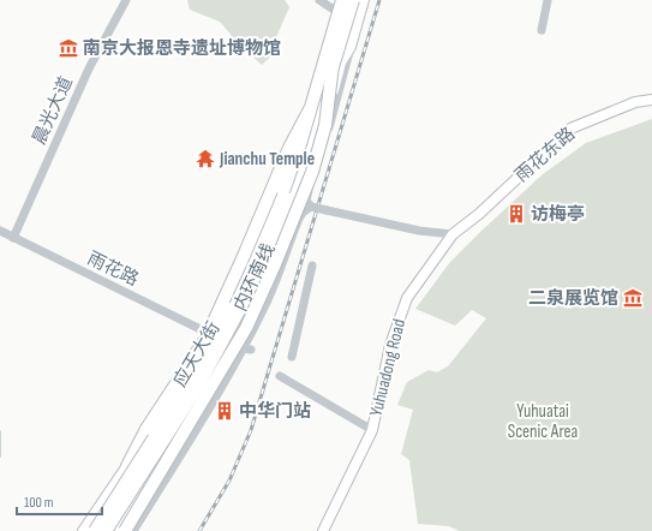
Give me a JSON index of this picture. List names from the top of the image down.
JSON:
{
  "streets": {
    "highway": ["内环南线"],
    "main road": ["雨花东路", "应天大街", "Yuhuadong Road"],
    "street": ["晨光大道", "雨花路"]
  },
  "crossings": [
    ["晨光大道", "雨花路"],
    ["雨花东路", "Yuhuadong Road"],
    ["雨花路", "应天大街"]
  ],
  "parks": ["Yuhuatai Scenic Area"],
  "places": {
    "museum": ["南京大报恩寺遗址博物馆", "二泉展览馆"],
    "temple": ["Jianchu Temple"],
    "building": ["访梅亭", "中华门站"]
  },
  "scale_bar": "100 m"
}
